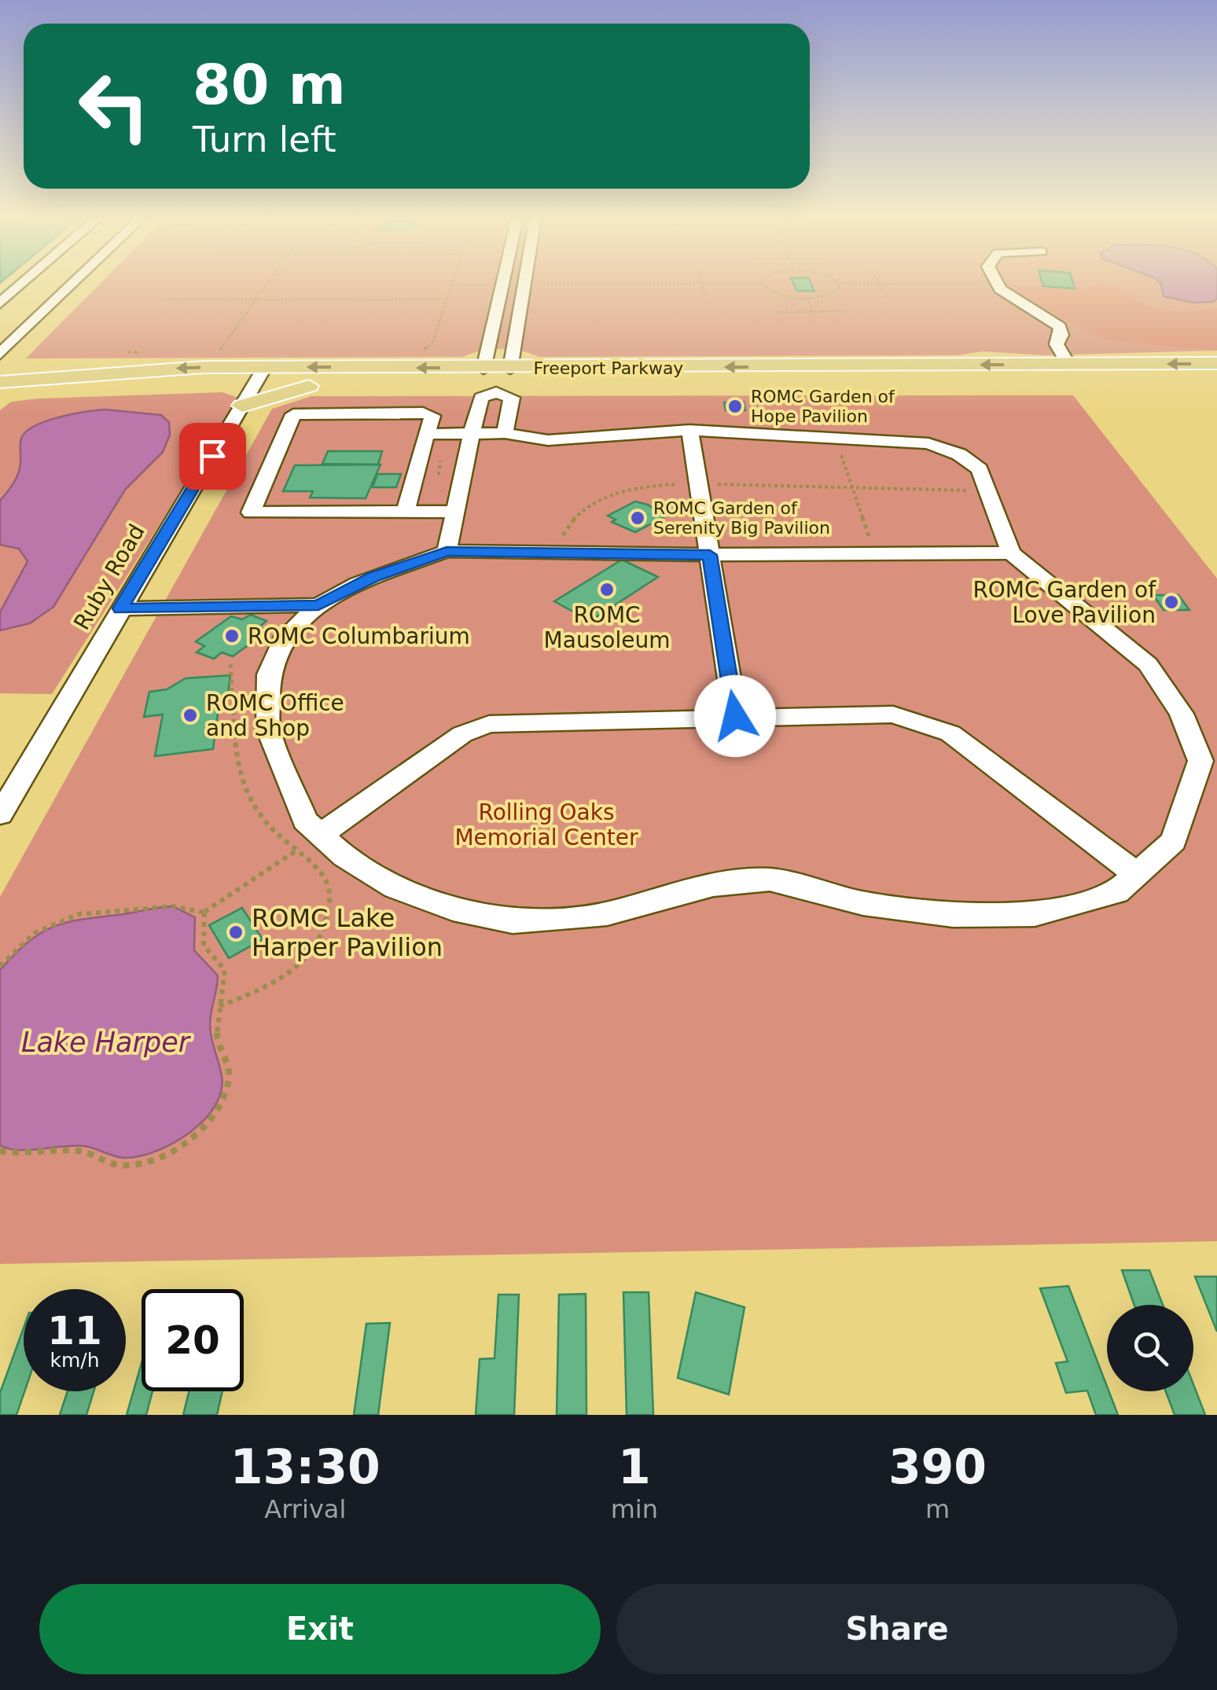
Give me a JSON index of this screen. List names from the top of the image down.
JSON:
{
  "streets": {
    "main road": ["Freeport Parkway"],
    "street": ["Ruby Road"]
  },
  "crossings": [
    ["Freeport Parkway", "Ruby Road"]
  ],
  "water": ["Lake Harper"],
  "parks": ["Rolling Oaks Memorial Center"],
  "places": [
    "ROMC Garden of Hope Pavilion",
    "ROMC Garden of Serenity Big Pavilion",
    "ROMC Mausoleum",
    "ROMC Garden of Love Pavilion",
    "ROMC Columbarium",
    "ROMC Office and Shop",
    "ROMC Lake Harper Pavilion"
  ],
  "page": {
    "turn": ["80 m", "Turn left"],
    "speed": "11 km/h",
    "limit": "20",
    "eta": [
      "13:30",
      "Arrival",
      "1",
      "min",
      "390",
      "m"
    ],
    "buttons": ["Exit", "Share"]
  }
}
